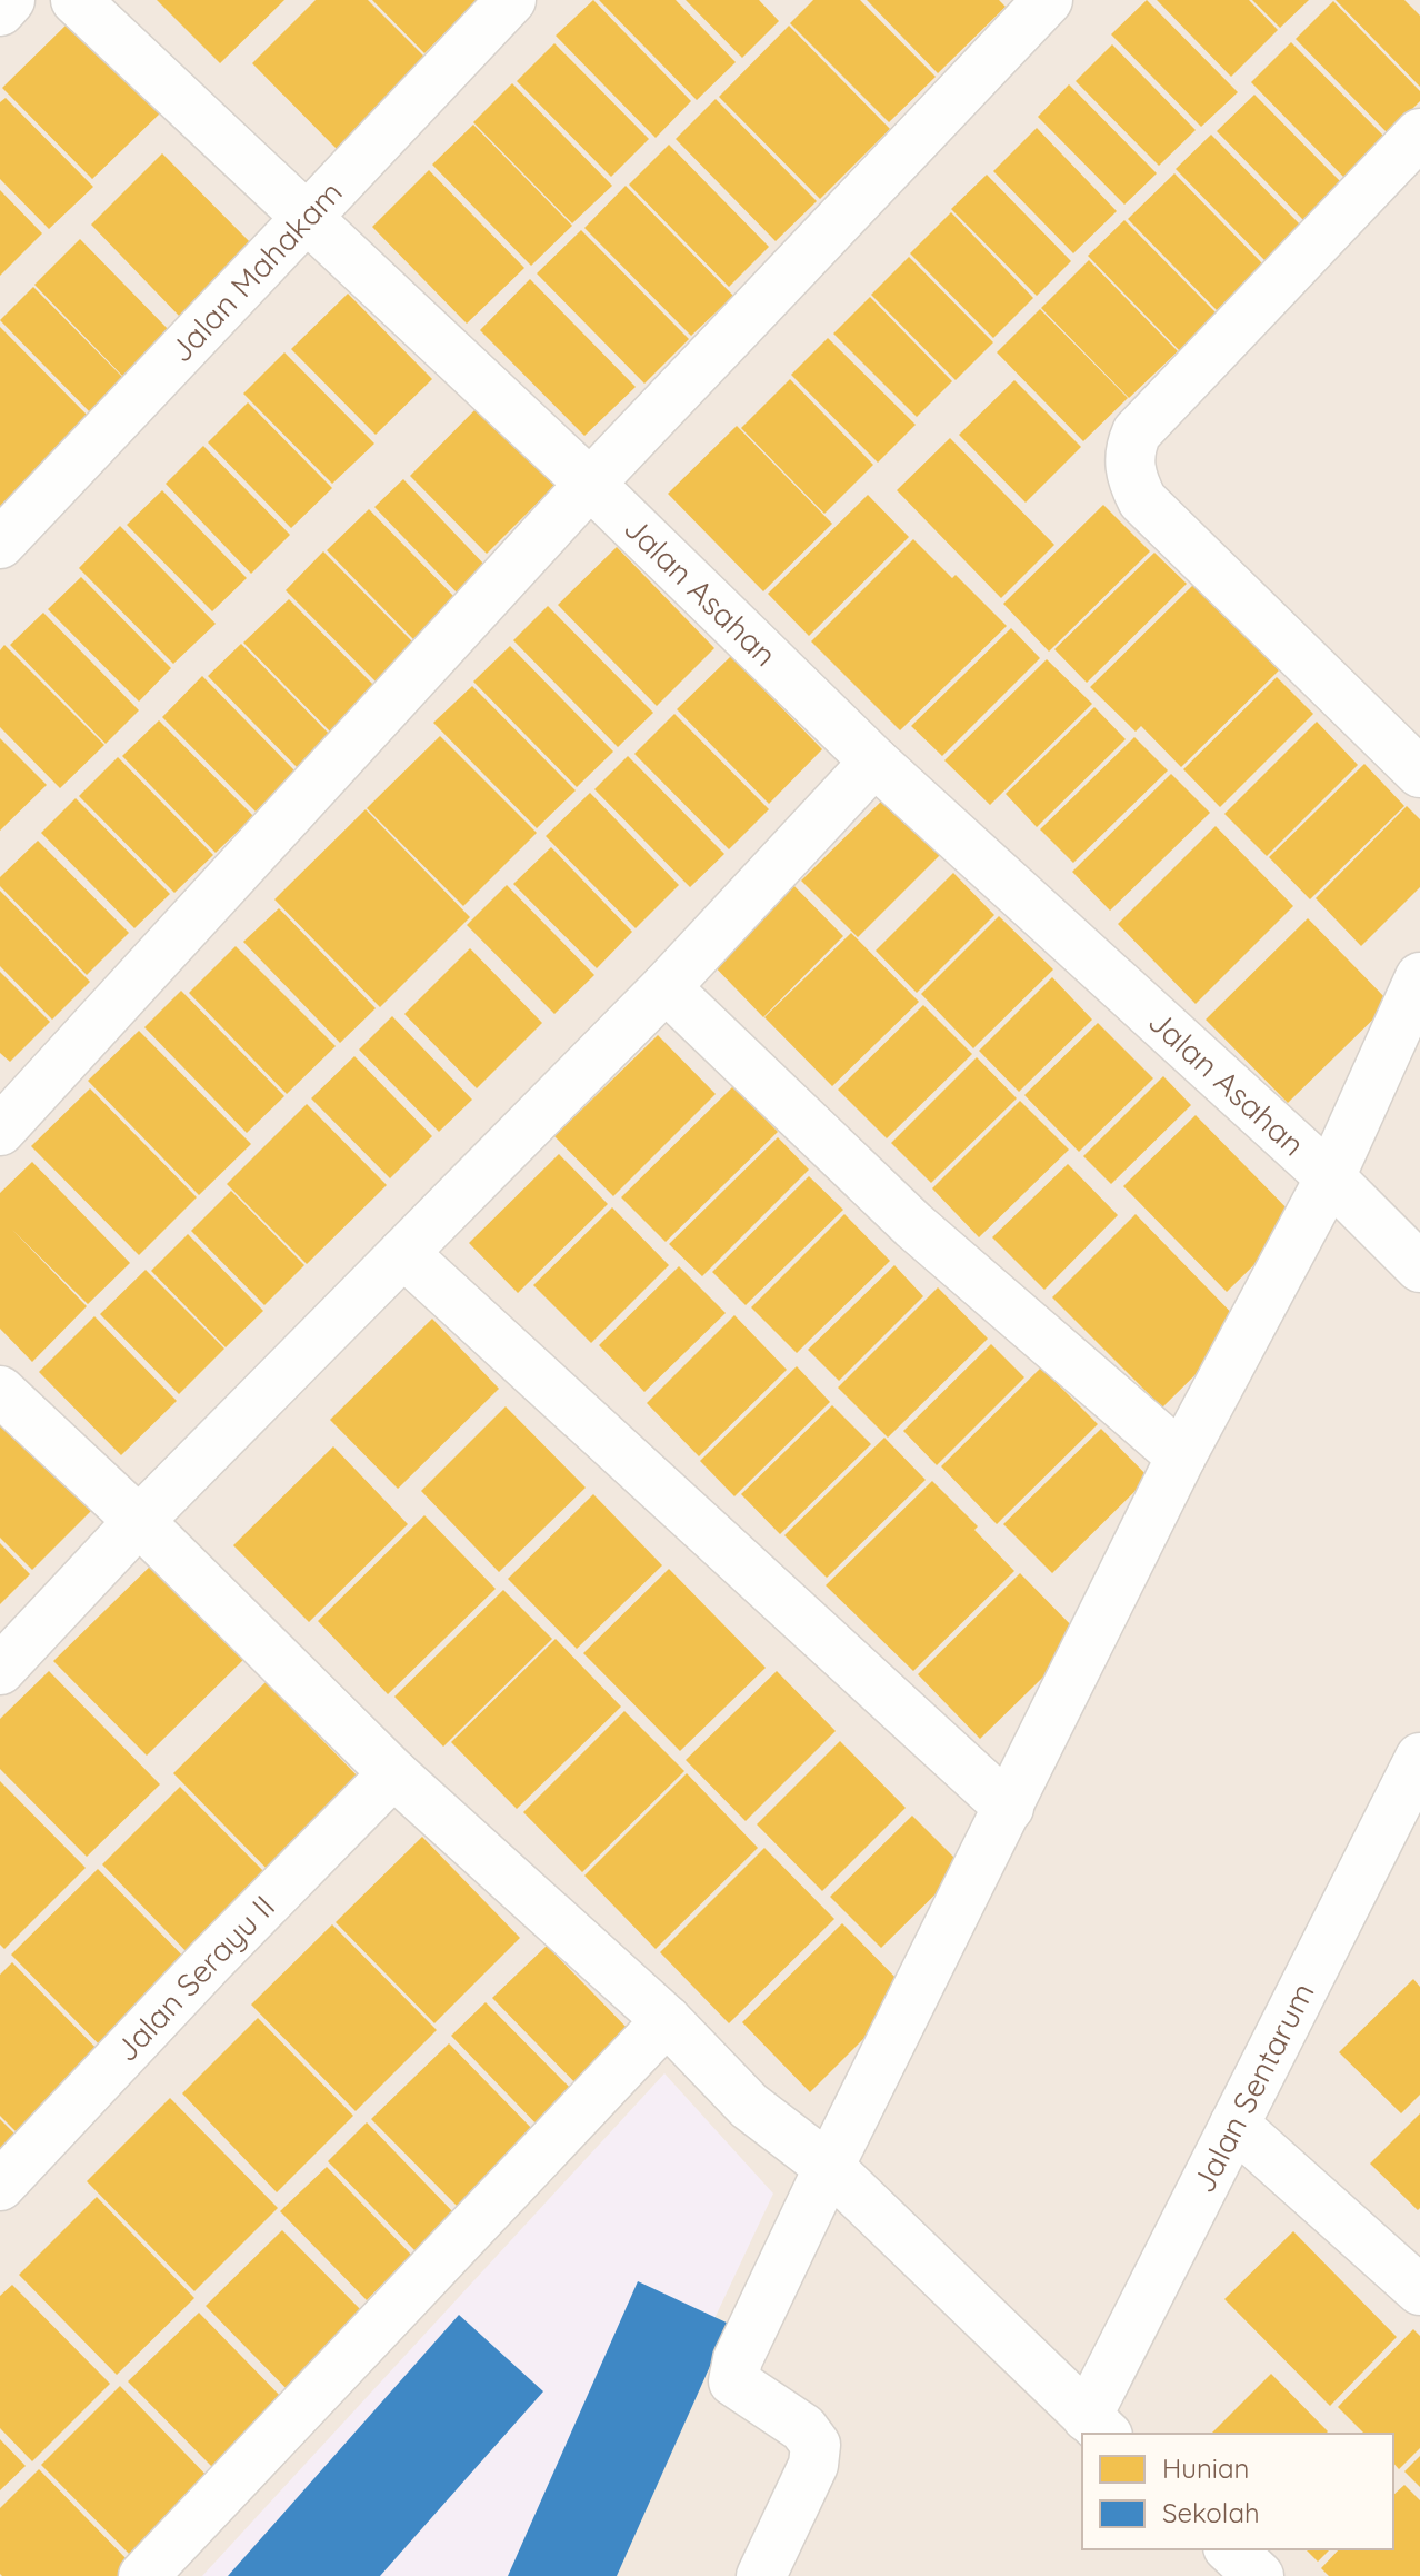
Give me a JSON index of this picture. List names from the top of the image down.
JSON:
{
  "streets": {
    "street": [
      "Jalan Mahakam",
      "Jalan Asahan",
      "Jalan Serayu II",
      "Jalan Sentarum"
    ]
  },
  "crossings": [
    ["Jalan Mahakam", "Jalan Asahan"]
  ],
  "legend": ["Hunian", "Sekolah"]
}
